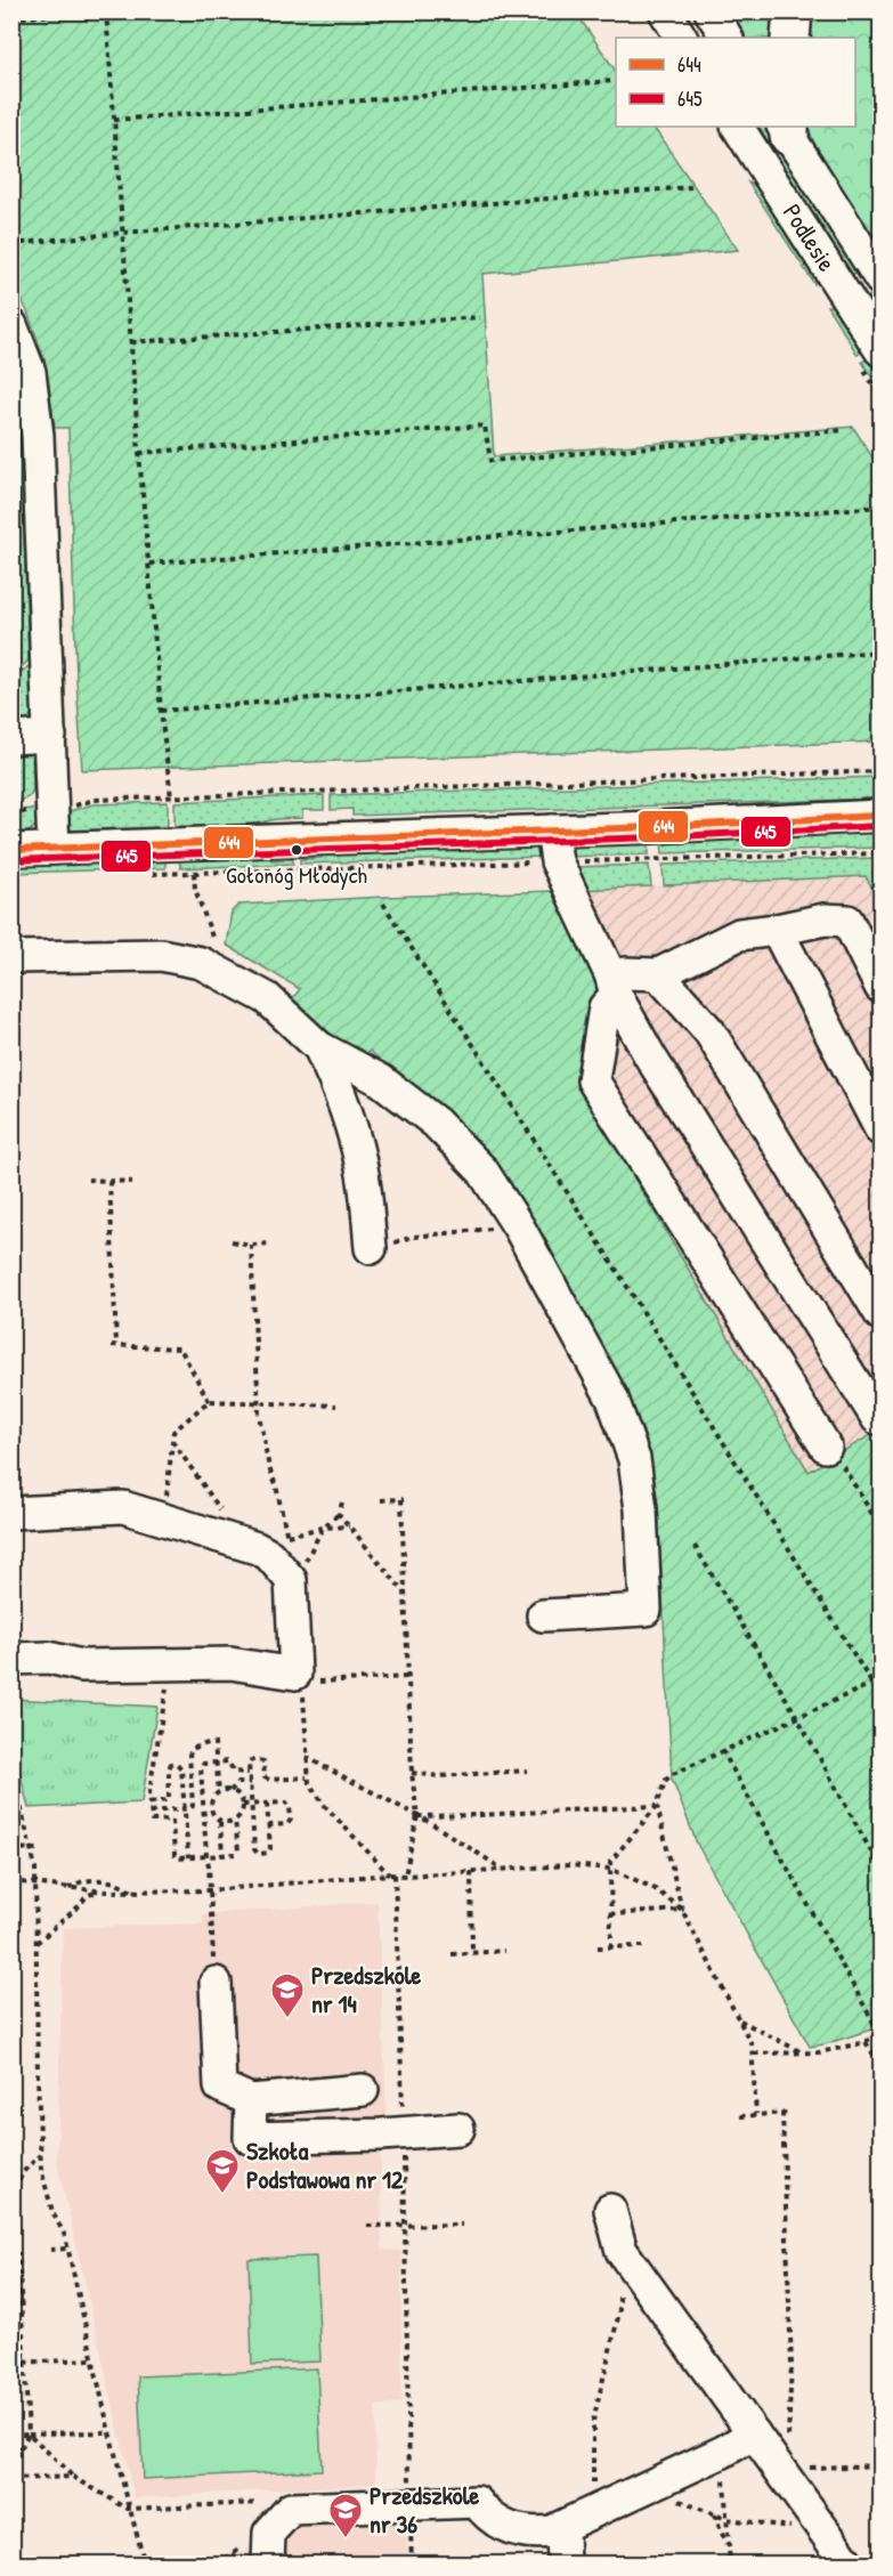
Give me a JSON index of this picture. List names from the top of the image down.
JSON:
{
  "streets": {
    "street": ["Podlesie"]
  },
  "places": {
    "other": ["Gołonóg Młodych"],
    "school or university": ["Przedszkole nr 14", "Szkoła Podstawowa nr 12", "Przedszkole nr 36"]
  },
  "lines": ["transit line 644", "transit line 645"],
  "legend": ["644", "645"]
}
